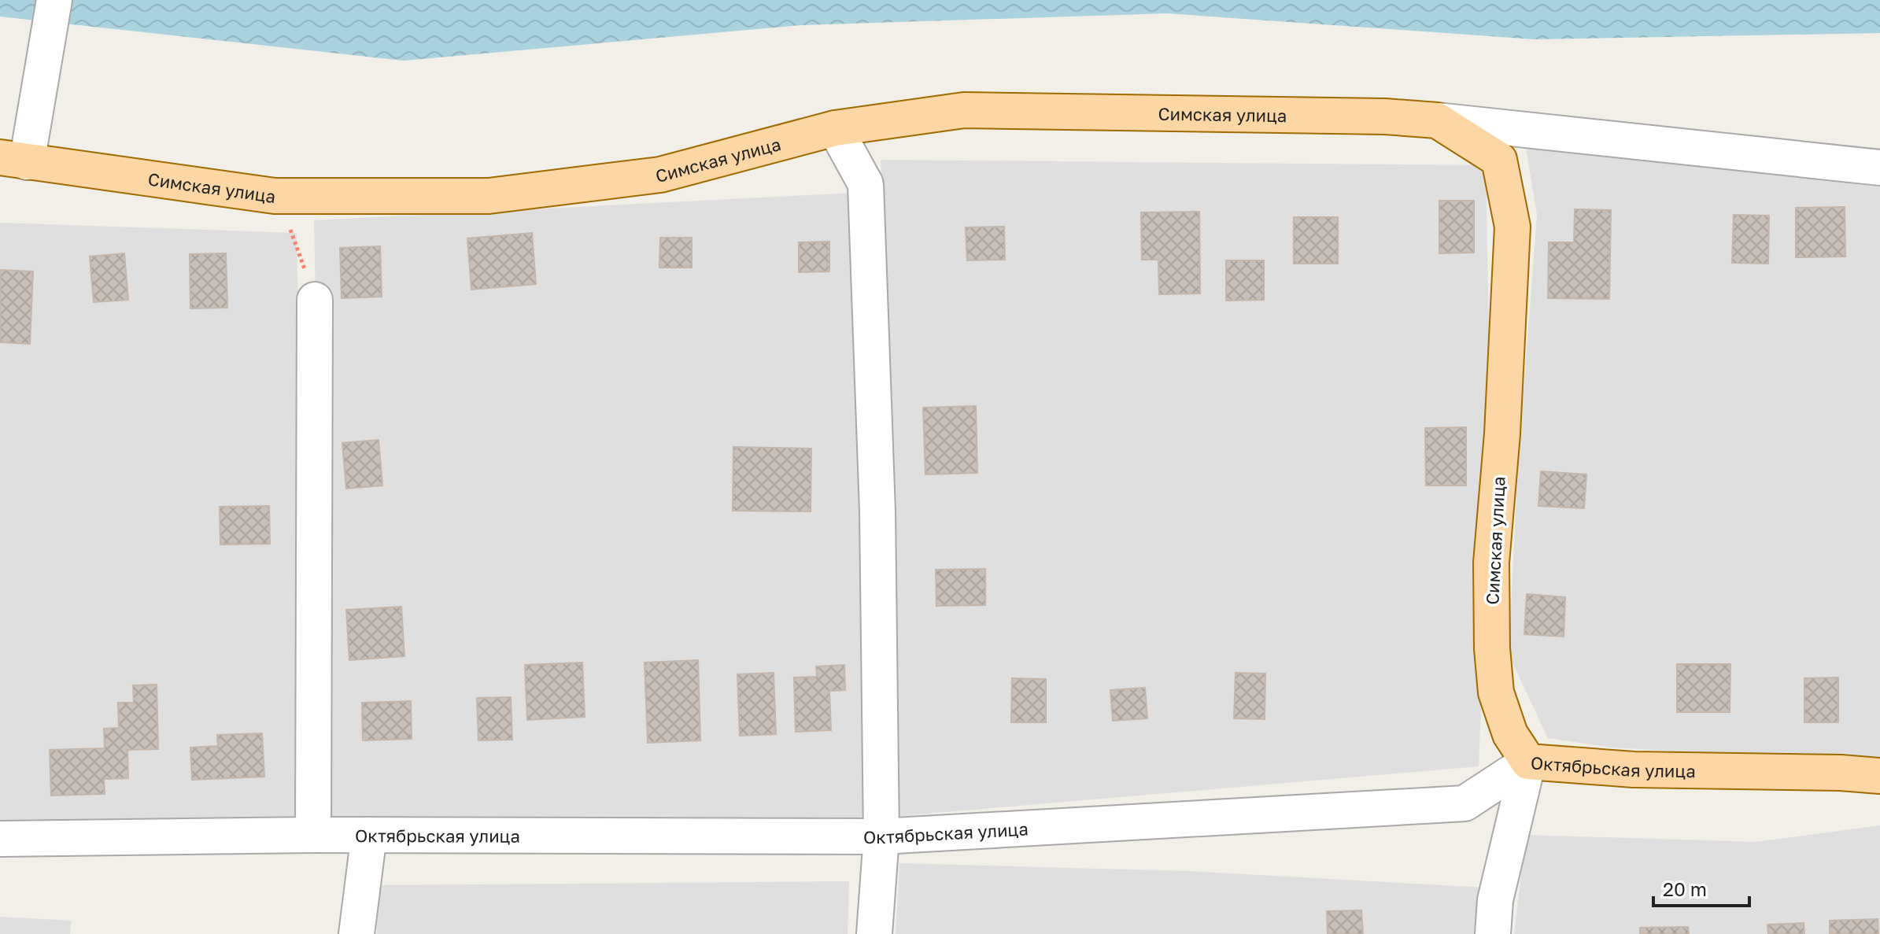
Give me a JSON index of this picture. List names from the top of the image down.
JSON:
{
  "streets": {
    "main road": ["Симская улица", "Октябрьская улица"]
  },
  "crossings": [
    ["Симская улица", "Октябрьская улица"]
  ],
  "scale_bar": "20 m"
}
